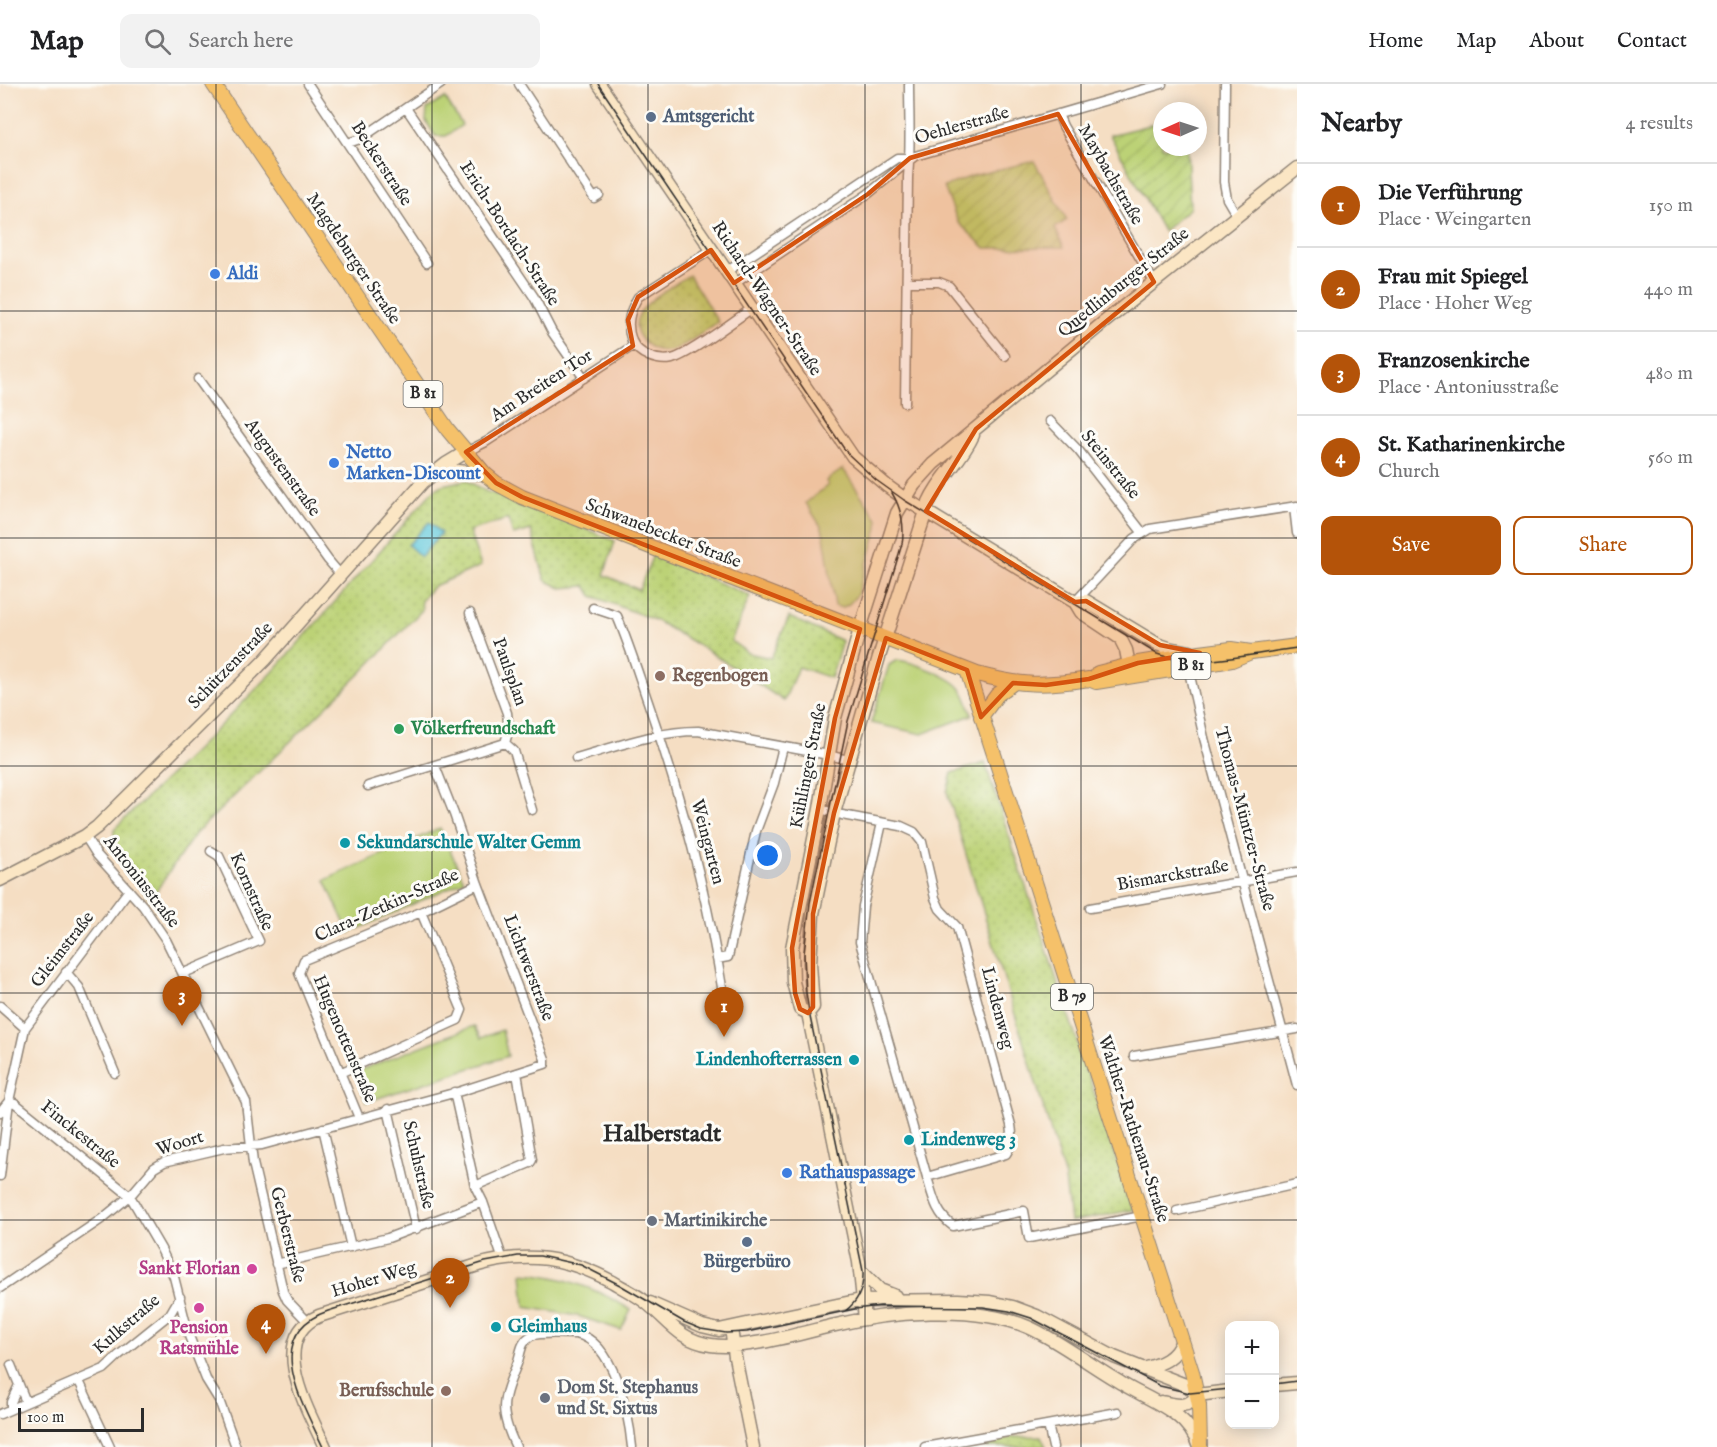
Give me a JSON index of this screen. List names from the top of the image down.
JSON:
{
  "streets": {
    "main road": [
      "Magdeburger Straße",
      "B 81",
      "Schwanebecker Straße",
      "B 79",
      "Walther-Rathenau-Straße"
    ],
    "street": [
      "Oehlerstraße",
      "Beckerstraße",
      "Maybachstraße",
      "Erich-Bordach-Straße",
      "Quedlinburger Straße",
      "Richard-Wagner-Straße",
      "Am Breiten Tor",
      "Steinstraße",
      "Augustenstraße",
      "Schützenstraße",
      "Paulsplan",
      "Kühlinger Straße",
      "Thomas-Müntzer-Straße",
      "Weingarten",
      "Bismarckstraße",
      "Antoniusstraße",
      "Kornstraße",
      "Clara-Zetkin-Straße",
      "Gleimstraße",
      "Lichtwerstraße",
      "Lindenweg",
      "Hugenottenstraße",
      "Finckestraße",
      "Woort",
      "Schuhstraße",
      "Gerberstraße",
      "Hoher Weg",
      "Kulkstraße"
    ]
  },
  "crossings": [
    ["Oehlerstraße", "Maybachstraße"],
    ["Oehlerstraße", "Richard-Wagner-Straße"],
    ["Maybachstraße", "Quedlinburger Straße"],
    ["Erich-Bordach-Straße", "Am Breiten Tor"],
    ["Magdeburger Straße", "Am Breiten Tor"],
    ["Magdeburger Straße", "Schwanebecker Straße"],
    ["Magdeburger Straße", "Schützenstraße"],
    ["Quedlinburger Straße", "Richard-Wagner-Straße"],
    ["Quedlinburger Straße", "B 81"],
    ["Quedlinburger Straße", "Schwanebecker Straße"],
    ["Quedlinburger Straße", "Kühlinger Straße"],
    ["Am Breiten Tor", "Schwanebecker Straße"],
    ["Am Breiten Tor", "Schützenstraße"],
    ["B 81", "Schwanebecker Straße"],
    ["B 81", "Kühlinger Straße"],
    ["B 81", "Thomas-Müntzer-Straße"],
    ["B 81", "Walther-Rathenau-Straße"],
    ["Augustenstraße", "Schützenstraße"],
    ["Schwanebecker Straße", "Schützenstraße"],
    ["Schwanebecker Straße", "Kühlinger Straße"],
    ["Schützenstraße", "Antoniusstraße"],
    ["Kühlinger Straße", "Lindenweg"],
    ["Kühlinger Straße", "Hoher Weg"],
    ["Thomas-Müntzer-Straße", "Bismarckstraße"],
    ["Antoniusstraße", "Kornstraße"],
    ["Antoniusstraße", "Gleimstraße"],
    ["Antoniusstraße", "Woort"],
    ["Antoniusstraße", "Schuhstraße"],
    ["Antoniusstraße", "Gerberstraße"],
    ["Clara-Zetkin-Straße", "Lichtwerstraße"],
    ["Clara-Zetkin-Straße", "Hugenottenstraße"],
    ["Gleimstraße", "Finckestraße"],
    ["Lichtwerstraße", "Schuhstraße"],
    ["B 79", "Walther-Rathenau-Straße"],
    ["Hugenottenstraße", "Schuhstraße"],
    ["Finckestraße", "Woort"],
    ["Woort", "Schuhstraße"],
    ["Woort", "Gerberstraße"],
    ["Schuhstraße", "Gerberstraße"],
    ["Gerberstraße", "Hoher Weg"]
  ],
  "districts": ["Halberstadt"],
  "places": [
    "Amtsgericht",
    "Aldi",
    "Netto Marken-Discount",
    "Regenbogen",
    "Völkerfreundschaft",
    "Sekundarschule Walter Gemm",
    "Lindenhofterrassen",
    "Lindenweg 3",
    "Rathauspassage",
    "Martinikirche",
    "Bürgerbüro",
    "Sankt Florian",
    "Pension Ratsmühle",
    "Gleimhaus",
    "Berufsschule",
    "Dom St. Stephanus und St. Sixtus"
  ],
  "scale_bar": "100 m",
  "north": "left",
  "page": {
    "header": "Map",
    "search": "Search here",
    "nav": [
      "Home",
      "Map",
      "About",
      "Contact"
    ],
    "heading": ["Nearby", "4 results"],
    "list": [
      {
        "mark": "1",
        "name": "Die Verführung",
        "note": "Place · Weingarten",
        "value": "150 m"
      },
      {
        "mark": "2",
        "name": "Frau mit Spiegel",
        "note": "Place · Hoher Weg",
        "value": "440 m"
      },
      {
        "mark": "3",
        "name": "Franzosenkirche",
        "note": "Place · Antoniusstraße",
        "value": "480 m"
      },
      {
        "mark": "4",
        "name": "St. Katharinenkirche",
        "note": "Church",
        "value": "560 m"
      }
    ],
    "buttons": ["Save", "Share"],
    "pins": [
      "3",
      "1",
      "2",
      "4"
    ],
    "map_buttons": ["+", "−"],
    "scale": "100 m"
  }
}
